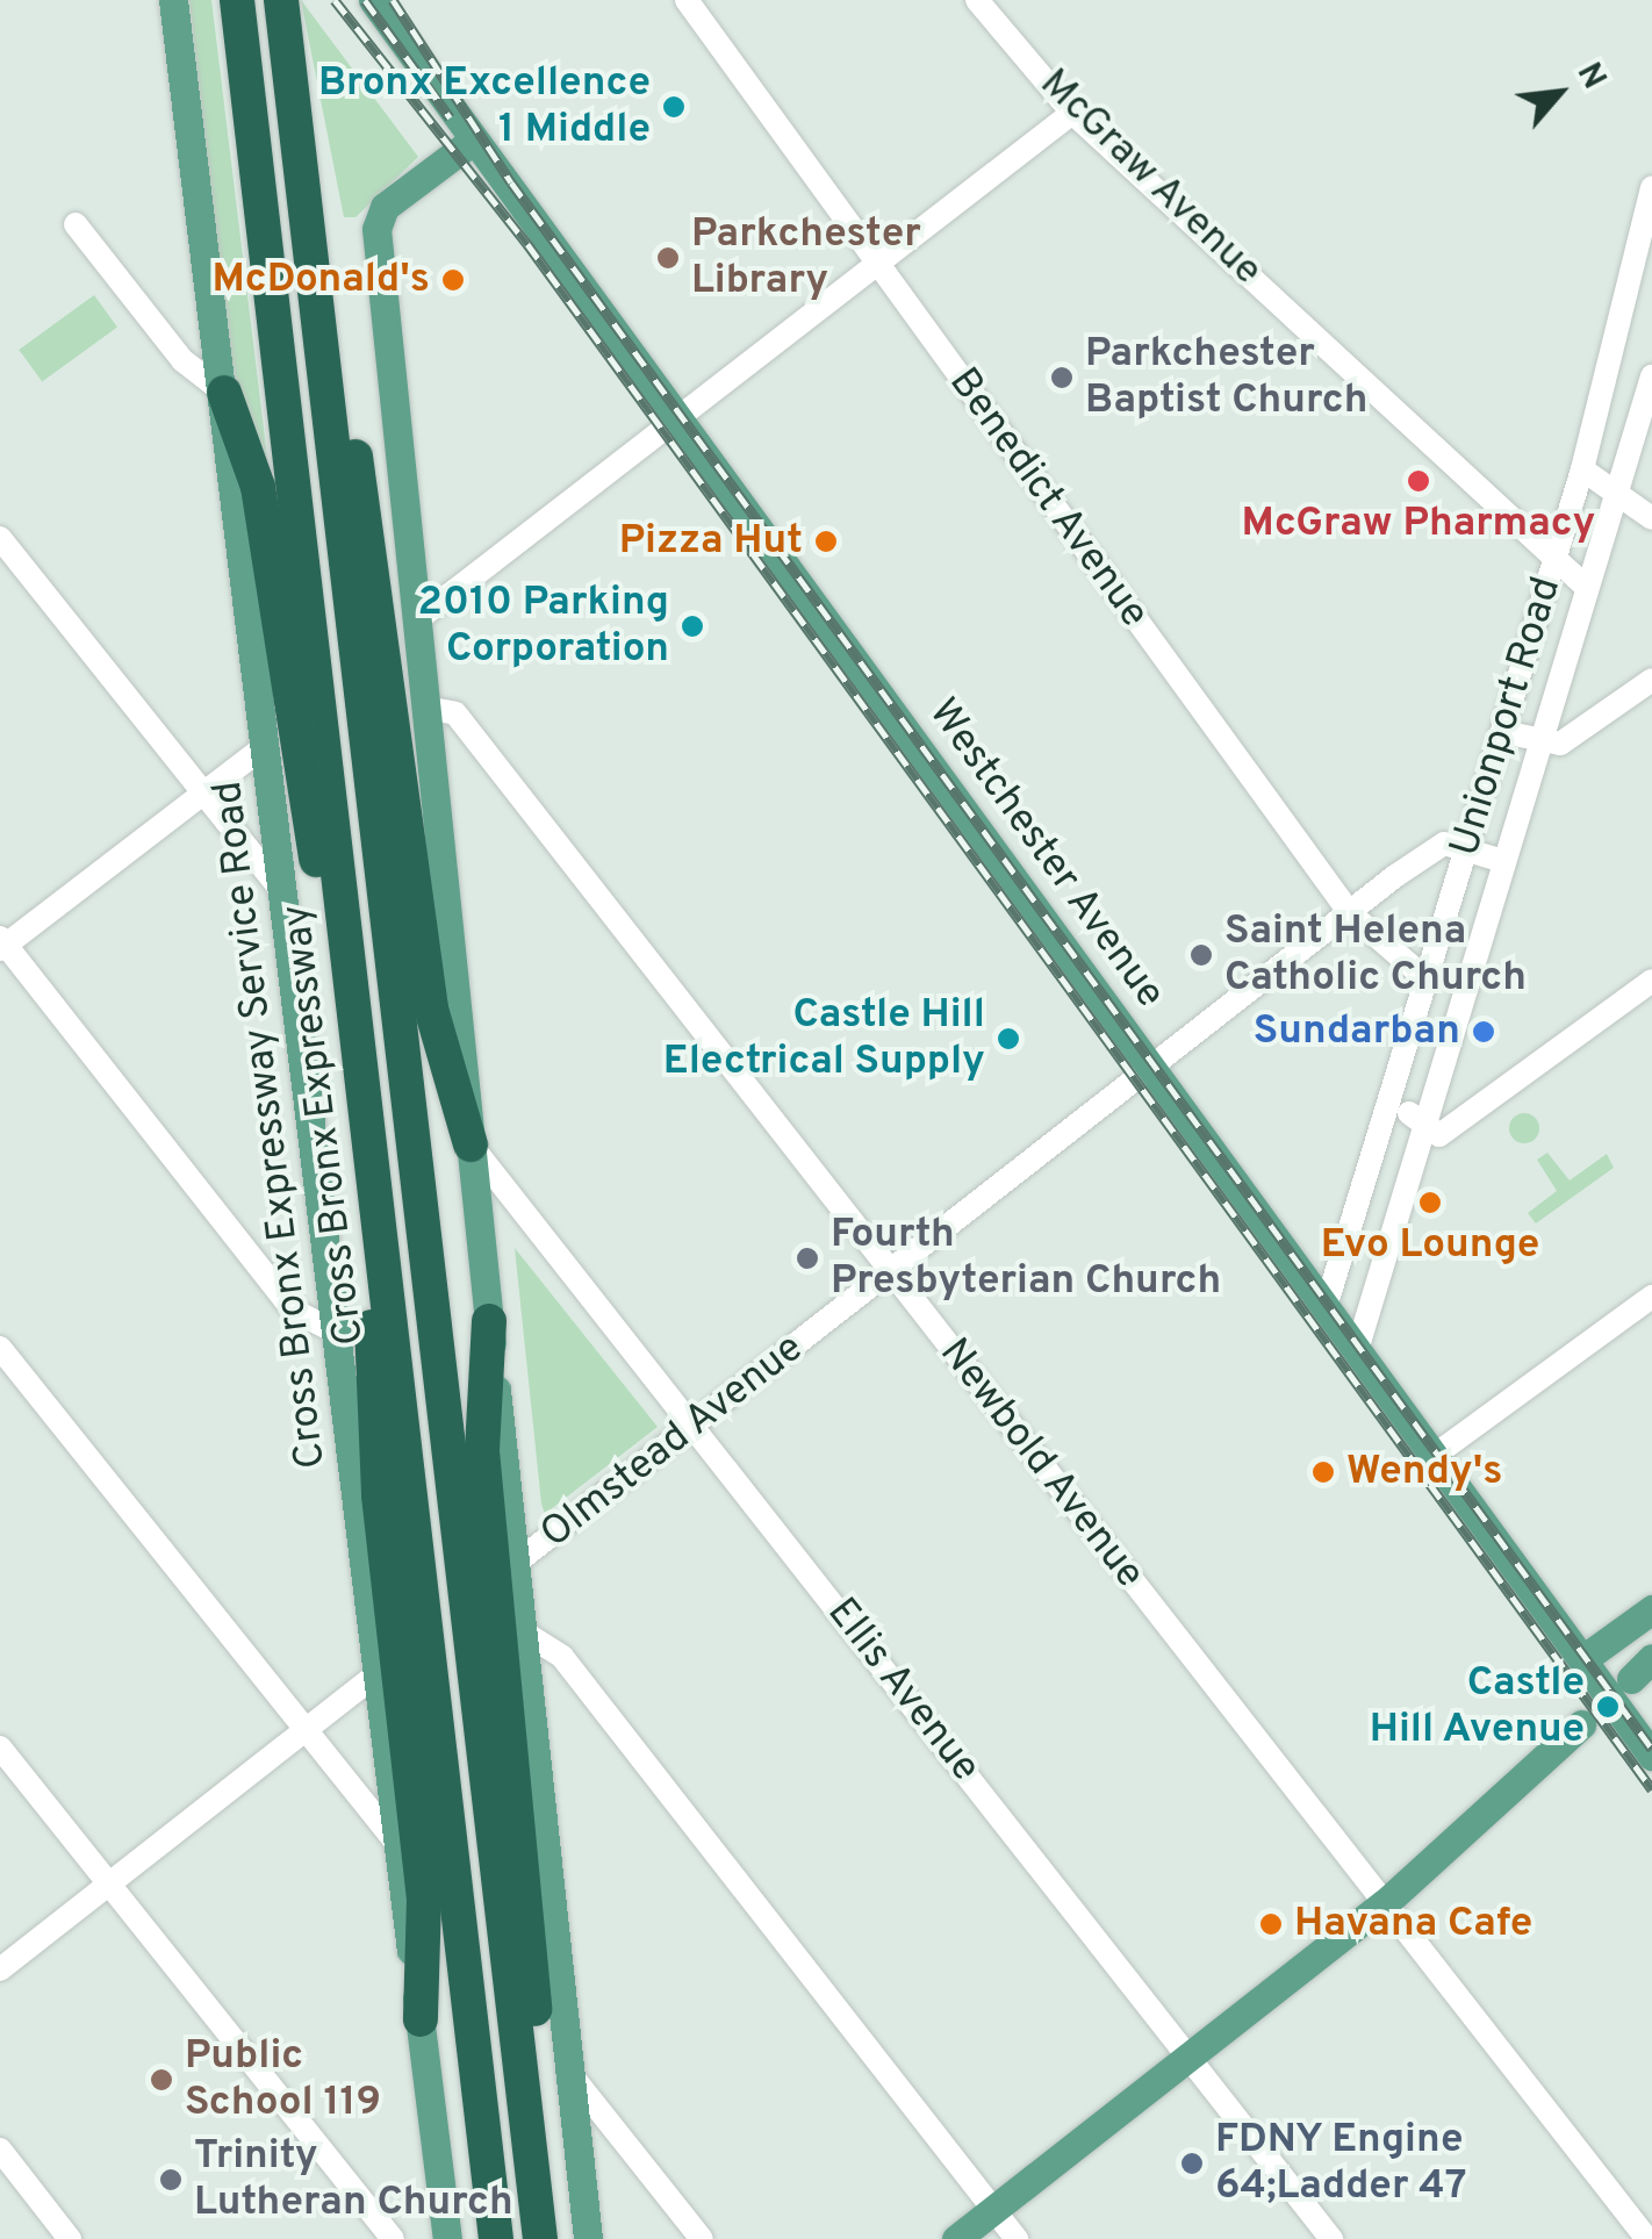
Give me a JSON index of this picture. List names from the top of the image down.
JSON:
{
  "streets": {
    "highway": ["Cross Bronx Expressway"],
    "main road": ["Westchester Avenue", "Cross Bronx Expressway Service Road"],
    "street": [
      "McGraw Avenue",
      "Benedict Avenue",
      "Unionport Road",
      "Olmstead Avenue",
      "Newbold Avenue",
      "Ellis Avenue"
    ]
  },
  "crossings": [
    ["McGraw Avenue", "Unionport Road"],
    ["Benedict Avenue", "Unionport Road"],
    ["Benedict Avenue", "Olmstead Avenue"],
    ["Unionport Road", "Westchester Avenue"],
    ["Unionport Road", "Olmstead Avenue"],
    ["Westchester Avenue", "Olmstead Avenue"],
    ["Olmstead Avenue", "Newbold Avenue"],
    ["Olmstead Avenue", "Ellis Avenue"]
  ],
  "places": [
    "Bronx Excellence 1 Middle",
    "Parkchester Library",
    "McDonald's",
    "Parkchester Baptist Church",
    "McGraw Pharmacy",
    "Pizza Hut",
    "2010 Parking Corporation",
    "Saint Helena Catholic Church",
    "Sundarban",
    "Castle Hill Electrical Supply",
    "Evo Lounge",
    "Fourth Presbyterian Church",
    "Wendy's",
    "Castle Hill Avenue",
    "Havana Cafe",
    "Public School 119",
    "FDNY Engine 64;Ladder 47",
    "Trinity Lutheran Church"
  ],
  "north": "top right"
}
